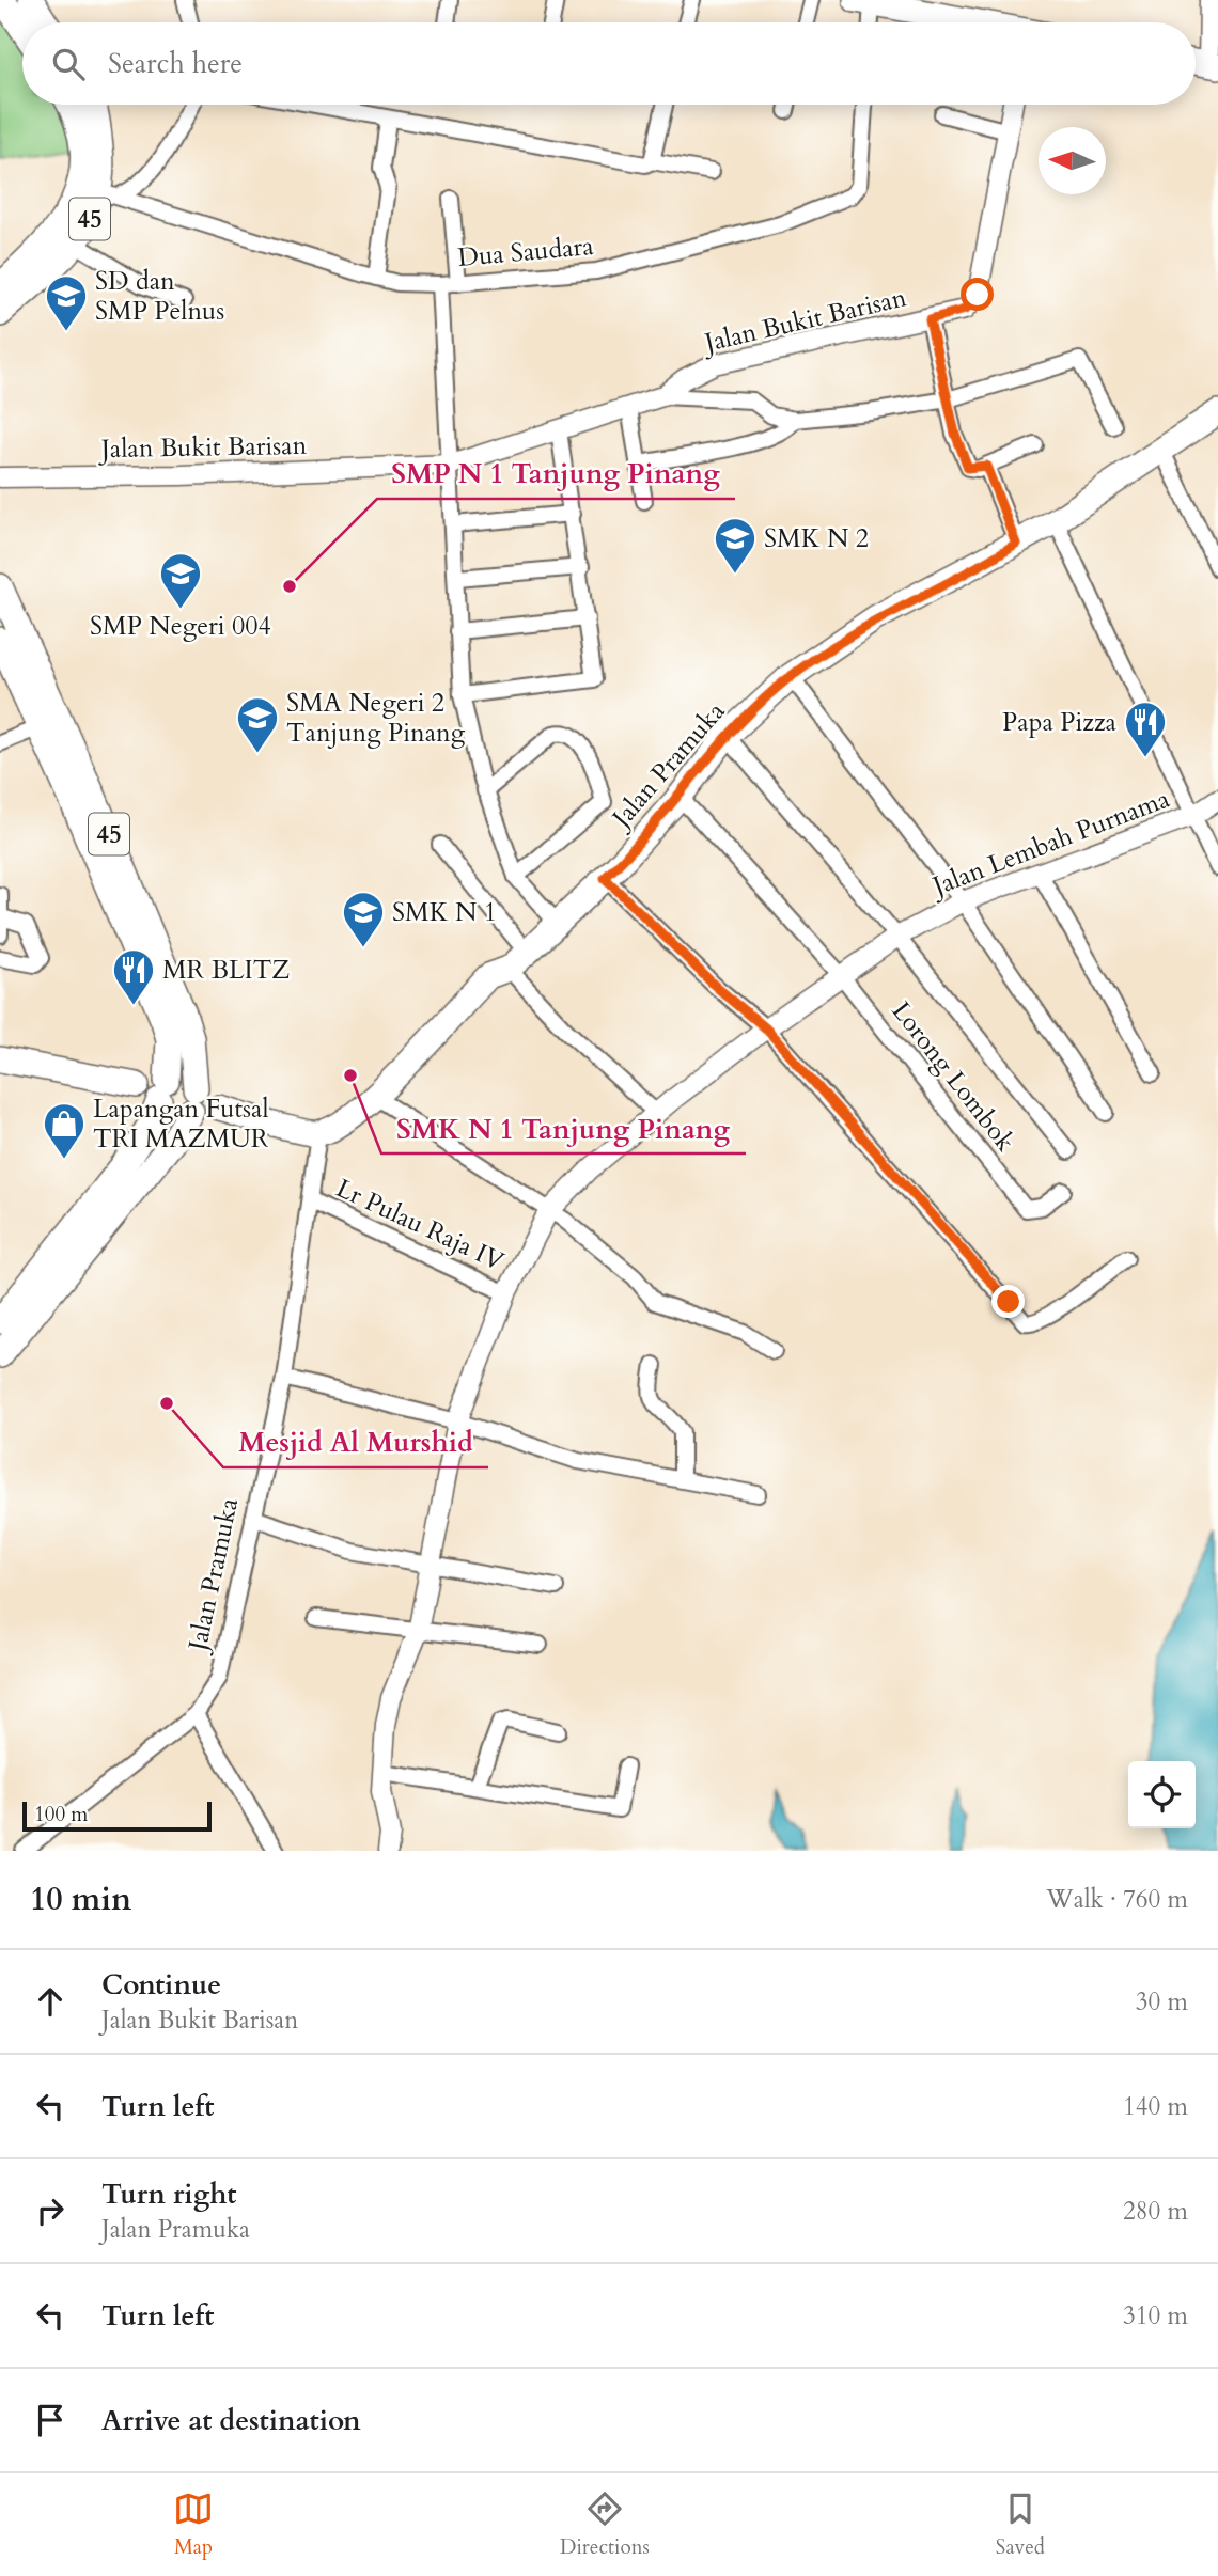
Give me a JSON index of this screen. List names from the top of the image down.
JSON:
{
  "streets": {
    "main road": ["45", "Jalan Pramuka"],
    "street": [
      "Dua Saudara",
      "Jalan Bukit Barisan",
      "Jalan Lembah Purnama",
      "Lorong Lombok",
      "Lr Pulau Raja IV"
    ]
  },
  "crossings": [
    ["45", "Dua Saudara"],
    ["Jalan Pramuka", "Lorong Lombok"],
    ["Jalan Pramuka", "Lr Pulau Raja IV"],
    ["Jalan Lembah Purnama", "Lorong Lombok"],
    ["Jalan Lembah Purnama", "Lr Pulau Raja IV"]
  ],
  "places": {
    "school or university": [
      "SD dan SMP Pelnus",
      "SMK N 2",
      "SMP Negeri 004",
      "SMA Negeri 2 Tanjung Pinang",
      "SMK N 1"
    ],
    "other": ["SMP N 1 Tanjung Pinang", "SMK N 1 Tanjung Pinang", "Mesjid Al Murshid"],
    "restaurant": ["Papa Pizza", "MR BLITZ"],
    "shop": ["Lapangan Futsal TRI MAZMUR"]
  },
  "scale_bar": "100 m",
  "north": "left",
  "page": {
    "search": "Search here",
    "scale": "100 m",
    "heading": ["10 min", "Walk · 760 m"],
    "list": [
      ["Continue", "Jalan Bukit Barisan", "30 m"],
      ["Turn left", "140 m"],
      ["Turn right", "Jalan Pramuka", "280 m"],
      ["Turn left", "310 m"],
      "Arrive at destination"
    ],
    "nav": ["Map", "Directions", "Saved"]
  }
}
